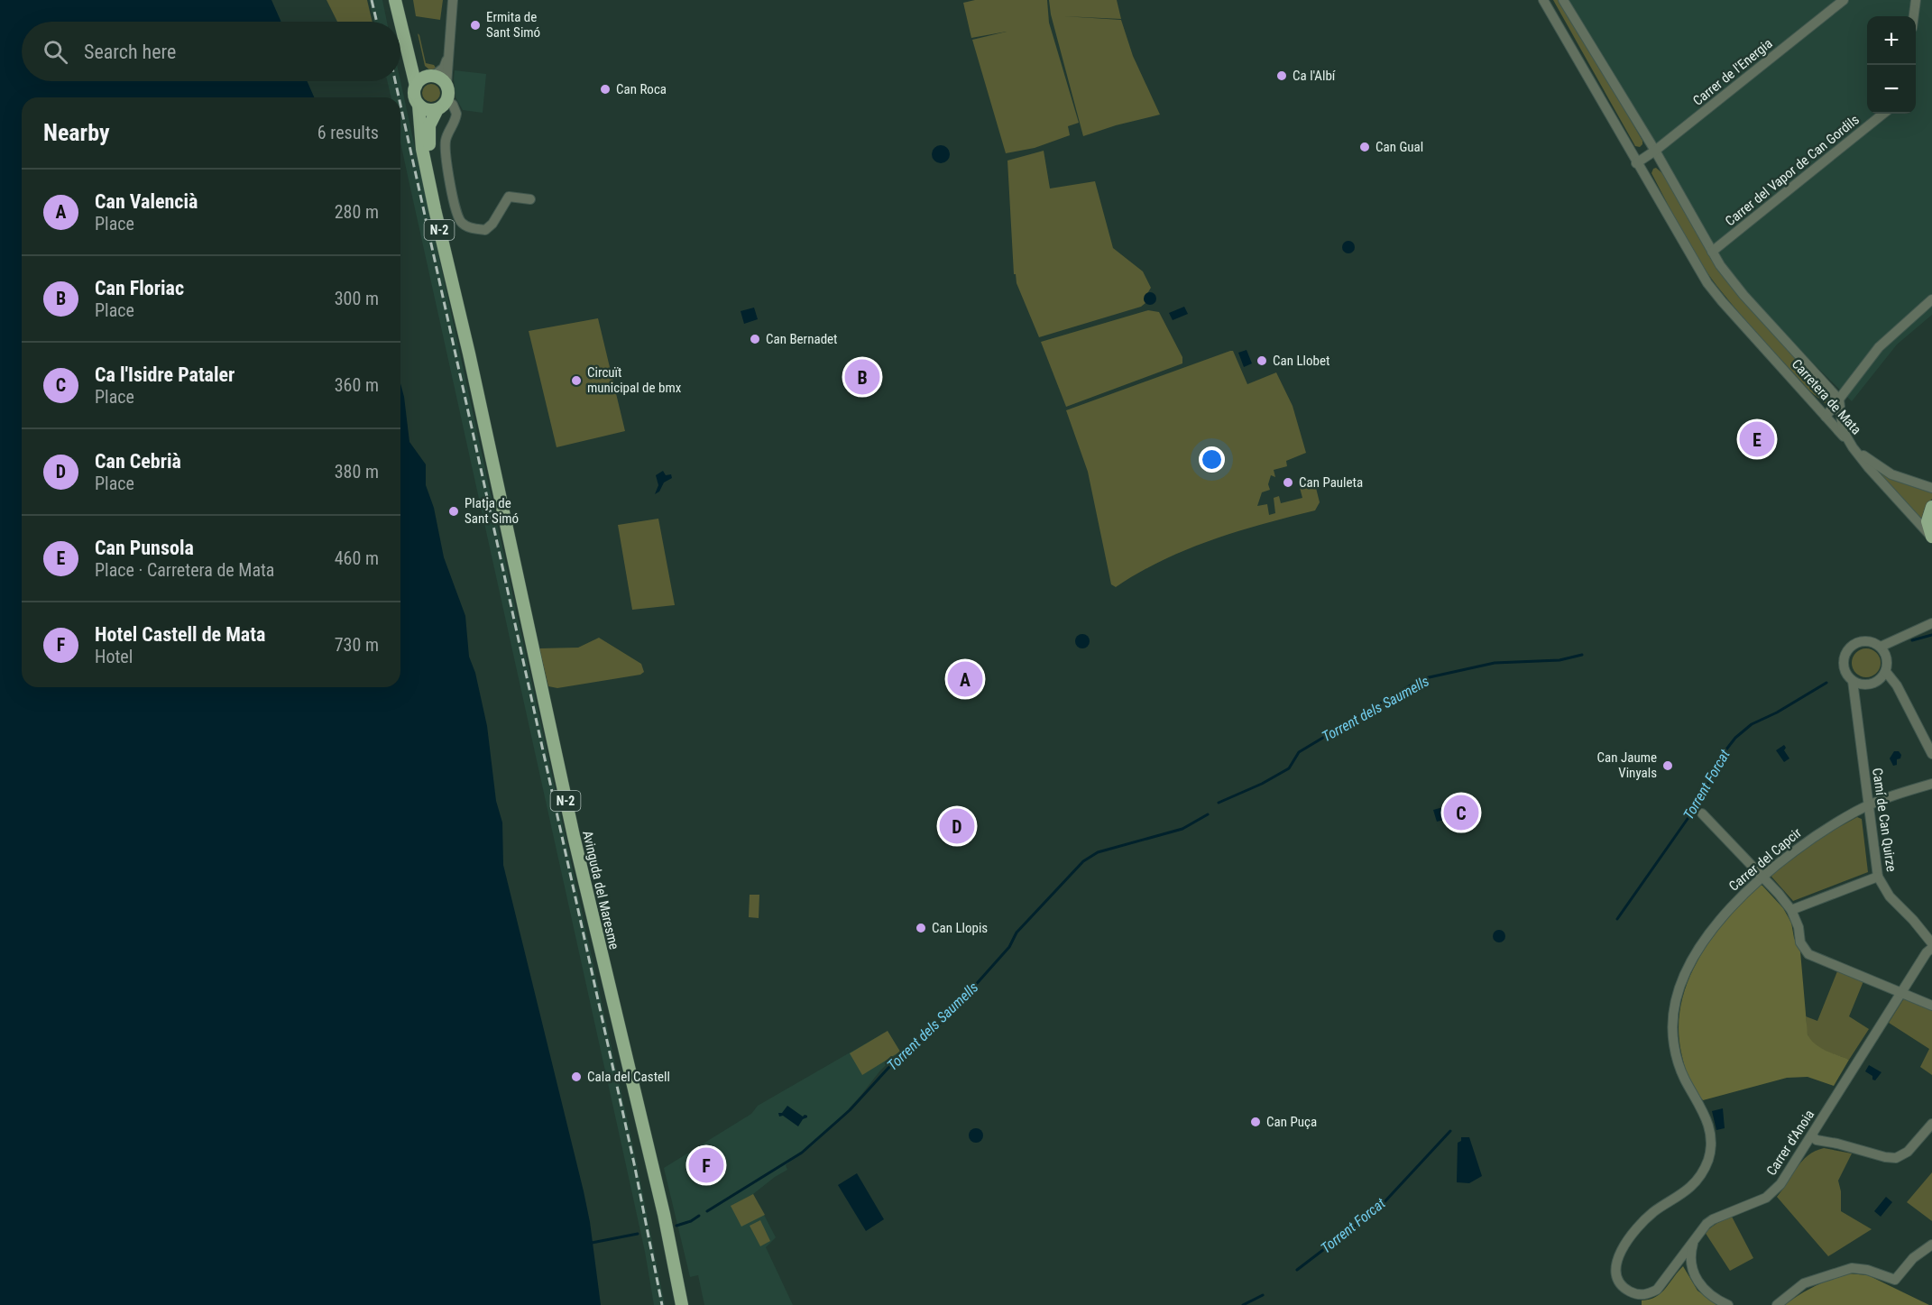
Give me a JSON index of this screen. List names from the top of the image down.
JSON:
{
  "streets": {
    "main road": ["N-2", "Avinguda del Maresme"],
    "street": [
      "Carrer de l'Energia",
      "Carrer del Vapor de Can Gordils",
      "Carretera de Mata",
      "Camí de Can Quirze",
      "Carrer del Capcir",
      "Carrer d'Anoia"
    ]
  },
  "crossings": [
    ["Carrer de l'Energia", "Carretera de Mata"],
    ["Carrer del Vapor de Can Gordils", "Carretera de Mata"],
    ["Camí de Can Quirze", "Carrer del Capcir"],
    ["Carrer del Capcir", "Carrer d'Anoia"]
  ],
  "water": ["Torrent dels Saumells", "Torrent Forcat"],
  "places": [
    "Ermita de Sant Simó",
    "Ca l'Albí",
    "Can Roca",
    "Can Gual",
    "Can Bernadet",
    "Can Llobet",
    "Circuït municipal de bmx",
    "Can Pauleta",
    "Platja de Sant Simó",
    "Can Jaume Vinyals",
    "Can Llopis",
    "Cala del Castell",
    "Can Puça"
  ],
  "page": {
    "map_buttons": ["+", "−"],
    "search": "Search here",
    "heading": ["Nearby", "6 results"],
    "list": [
      {
        "mark": "A",
        "name": "Can Valencià",
        "note": "Place",
        "value": "280 m"
      },
      {
        "mark": "B",
        "name": "Can Floriac",
        "note": "Place",
        "value": "300 m"
      },
      {
        "mark": "C",
        "name": "Ca l'Isidre Pataler",
        "note": "Place",
        "value": "360 m"
      },
      {
        "mark": "D",
        "name": "Can Cebrià",
        "note": "Place",
        "value": "380 m"
      },
      {
        "mark": "E",
        "name": "Can Punsola",
        "note": "Place · Carretera de Mata",
        "value": "460 m"
      },
      {
        "mark": "F",
        "name": "Hotel Castell de Mata",
        "note": "Hotel",
        "value": "730 m"
      }
    ],
    "pins": [
      "B",
      "E",
      "A",
      "C",
      "D",
      "F"
    ]
  }
}
